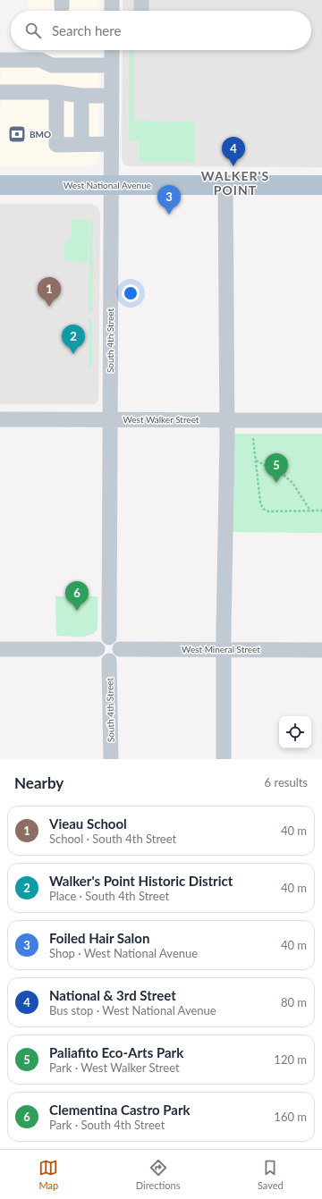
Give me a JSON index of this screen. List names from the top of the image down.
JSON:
{
  "streets": {
    "main road": ["West National Avenue"],
    "street": ["South 4th Street", "West Walker Street", "West Mineral Street"]
  },
  "crossings": [
    ["West National Avenue", "South 4th Street"],
    ["South 4th Street", "West Walker Street"],
    ["South 4th Street", "West Mineral Street"]
  ],
  "districts": ["WALKER'S POINT"],
  "places": {
    "bank": ["BMO"]
  },
  "page": {
    "search": "Search here",
    "pins": [
      "4",
      "3",
      "1",
      "2",
      "5",
      "6"
    ],
    "heading": ["Nearby", "6 results"],
    "list": [
      {
        "mark": "1",
        "name": "Vieau School",
        "note": "School · South 4th Street",
        "value": "40 m"
      },
      {
        "mark": "2",
        "name": "Walker's Point Historic District",
        "note": "Place · South 4th Street",
        "value": "40 m"
      },
      {
        "mark": "3",
        "name": "Foiled Hair Salon",
        "note": "Shop · West National Avenue",
        "value": "40 m"
      },
      {
        "mark": "4",
        "name": "National & 3rd Street",
        "note": "Bus stop · West National Avenue",
        "value": "80 m"
      },
      {
        "mark": "5",
        "name": "Paliafito Eco-Arts Park",
        "note": "Park · West Walker Street",
        "value": "120 m"
      },
      {
        "mark": "6",
        "name": "Clementina Castro Park",
        "note": "Park · South 4th Street",
        "value": "160 m"
      }
    ],
    "nav": ["Map", "Directions", "Saved"]
  }
}
